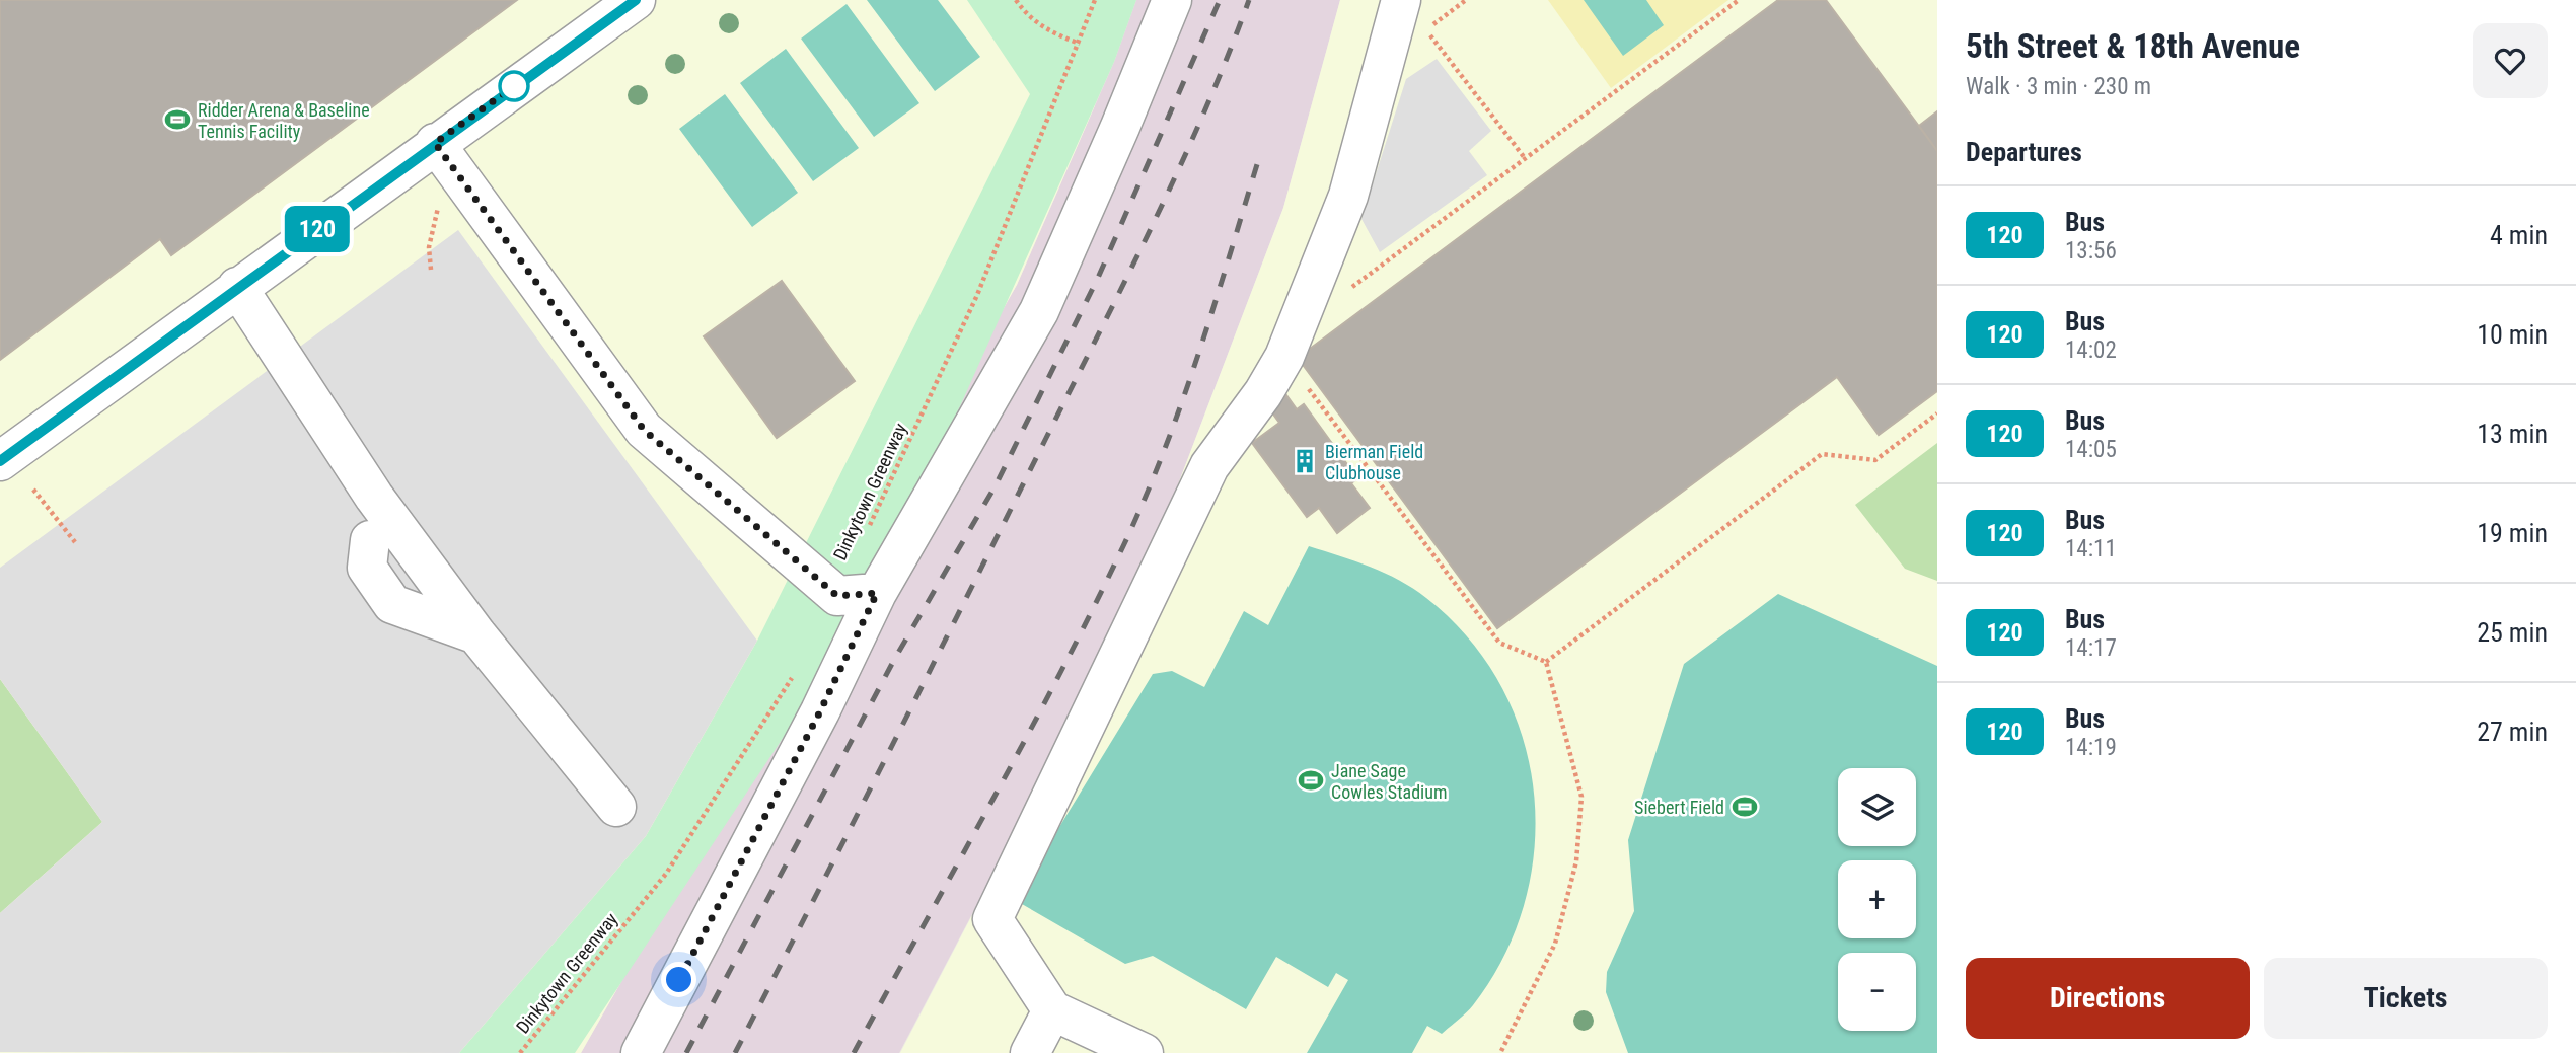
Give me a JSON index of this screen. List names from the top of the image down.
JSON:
{
  "streets": {
    "path": ["Dinkytown Greenway"]
  },
  "places": {
    "sports": ["Ridder Arena & Baseline Tennis Facility", "Jane Sage Cowles Stadium", "Siebert Field"],
    "building": ["Bierman Field Clubhouse"]
  },
  "lines": ["bus line 120"],
  "page": {
    "on_map": "120",
    "heading": [
      ["5th Street & 18th Avenue", "Walk · 3 min · 230 m"],
      "Departures"
    ],
    "list": [
      {
        "mark": "120",
        "name": "Bus",
        "note": "13:56",
        "value": "4 min"
      },
      {
        "mark": "120",
        "name": "Bus",
        "note": "14:02",
        "value": "10 min"
      },
      {
        "mark": "120",
        "name": "Bus",
        "note": "14:05",
        "value": "13 min"
      },
      {
        "mark": "120",
        "name": "Bus",
        "note": "14:11",
        "value": "19 min"
      },
      {
        "mark": "120",
        "name": "Bus",
        "note": "14:17",
        "value": "25 min"
      },
      {
        "mark": "120",
        "name": "Bus",
        "note": "14:19",
        "value": "27 min"
      }
    ],
    "map_buttons": ["+", "−"],
    "buttons": ["Directions", "Tickets"]
  }
}
